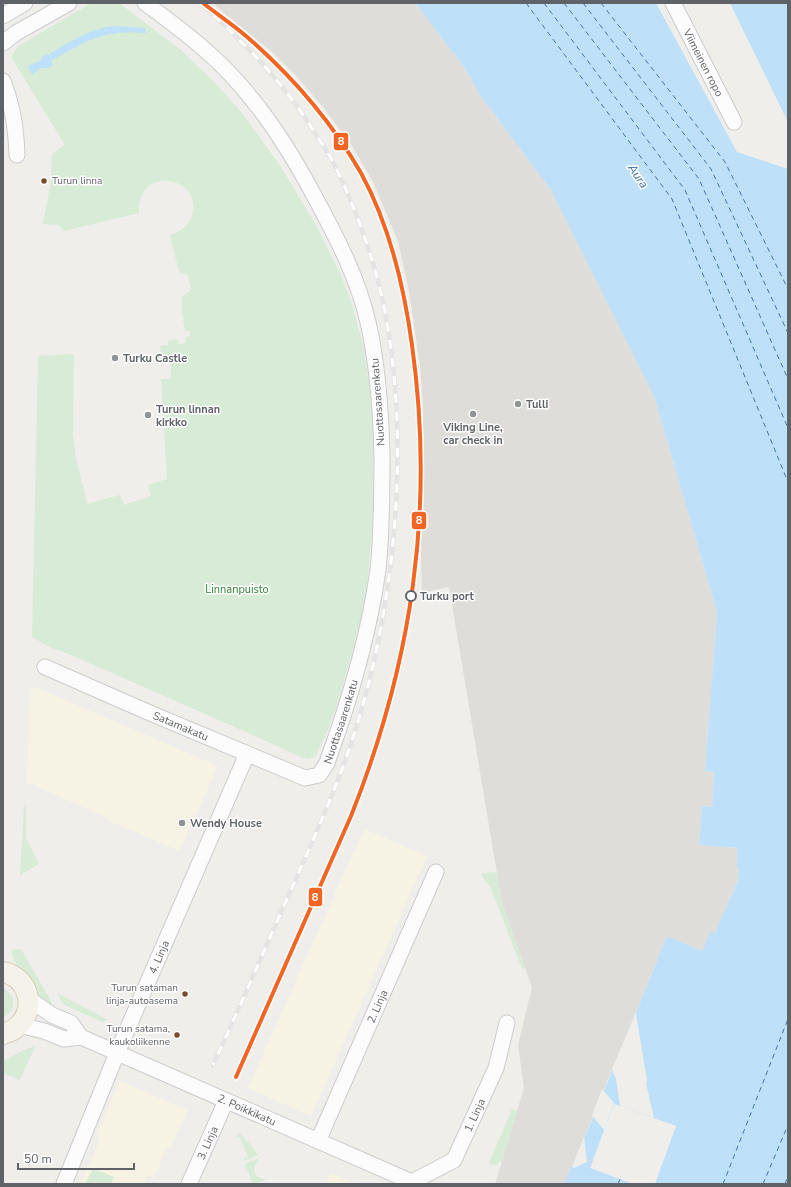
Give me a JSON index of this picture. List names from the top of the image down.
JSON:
{
  "streets": {
    "street": [
      "Viimeinen ropo",
      "Nuottasaarenkatu",
      "Satamakatu",
      "4. Linja",
      "2. Linja",
      "2. Poikkikatu",
      "1. Linja",
      "3. Linja"
    ]
  },
  "crossings": [
    ["Nuottasaarenkatu", "Satamakatu"],
    ["Satamakatu", "4. Linja"],
    ["4. Linja", "2. Poikkikatu"],
    ["2. Linja", "2. Poikkikatu"],
    ["2. Poikkikatu", "1. Linja"],
    ["2. Poikkikatu", "3. Linja"]
  ],
  "water": ["Aura"],
  "parks": ["Linnanpuisto"],
  "places": [
    "Turun linna",
    "Turku Castle",
    "Tulli",
    "Viking Line, car check in",
    "Turun linnan kirkko",
    "Turku port",
    "Wendy House",
    "Turun sataman linja-autoasema",
    "Turun satama, kaukoliikenne"
  ],
  "lines": ["transit line 8"],
  "scale_bar": "50 m"
}
